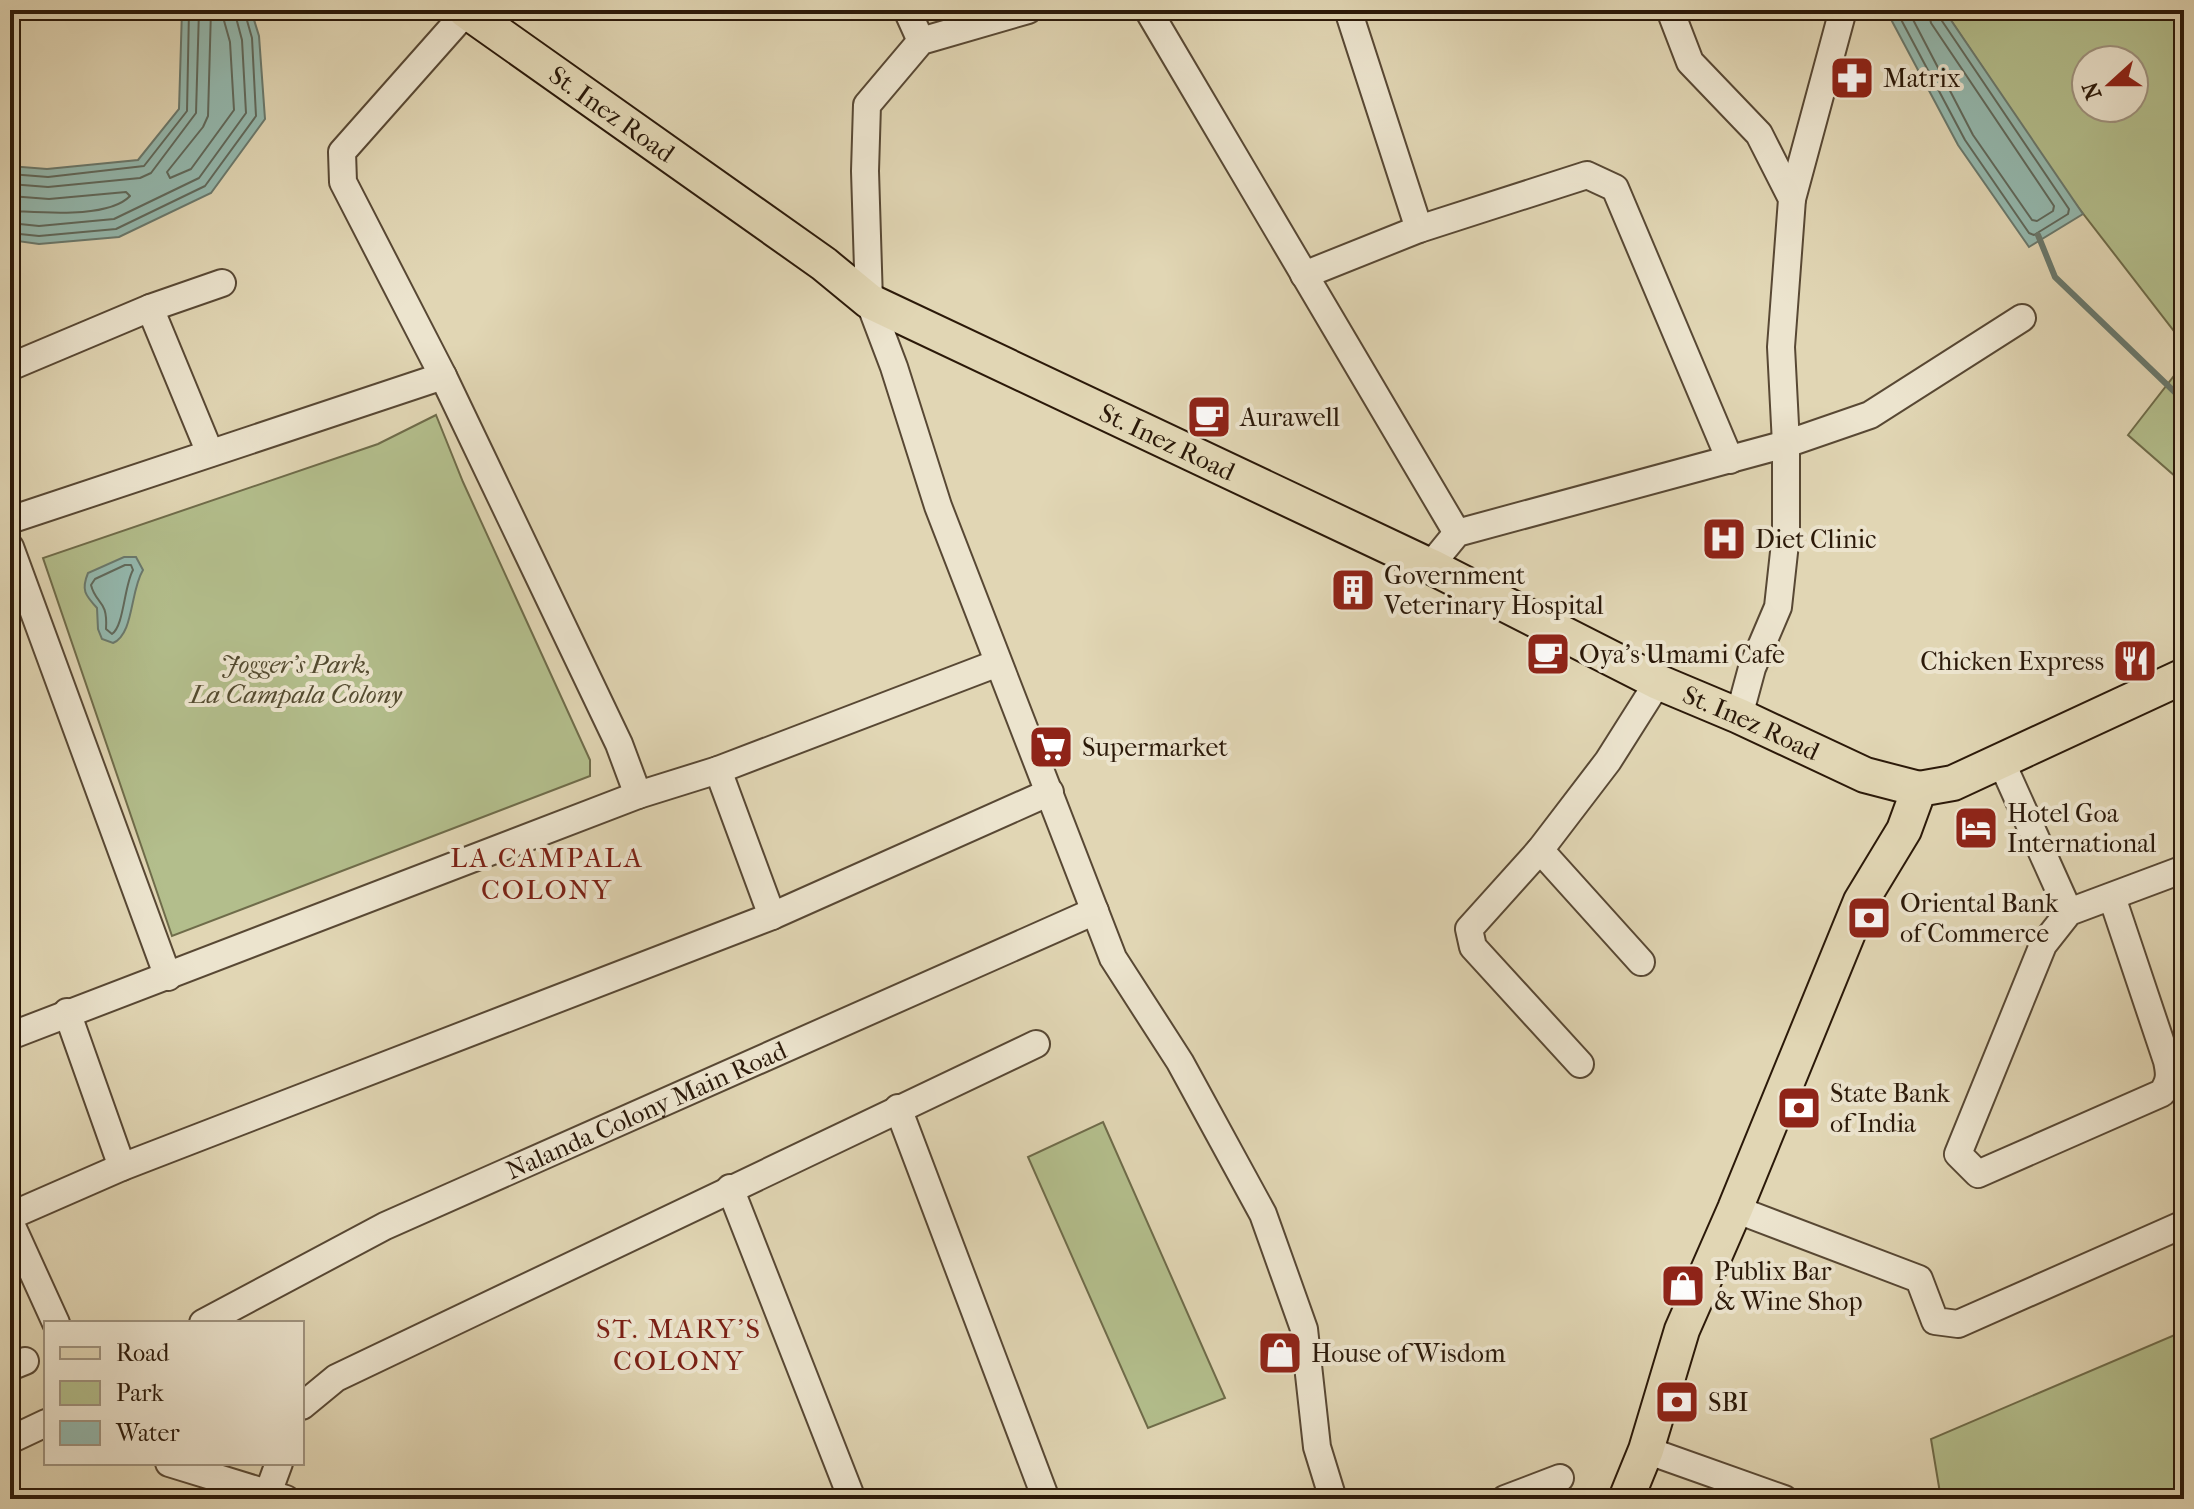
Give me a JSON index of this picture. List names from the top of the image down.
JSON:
{
  "streets": {
    "main road": ["St. Inez Road"],
    "street": ["Nalanda Colony Main Road"]
  },
  "districts": ["LA CAMPALA COLONY", "ST. MARY'S COLONY"],
  "parks": ["Jogger's Park, La Campala Colony"],
  "places": {
    "pharmacy": ["Matrix"],
    "cafe": ["Aurawell", "Oya's Umami Cafe"],
    "hospital": ["Diet Clinic"],
    "building": ["Government Veterinary Hospital"],
    "restaurant": ["Chicken Express"],
    "supermarket": ["Supermarket"],
    "hotel": ["Hotel Goa International"],
    "bank": ["Oriental Bank of Commerce", "State Bank of India", "SBI"],
    "shop": ["Publix Bar & Wine Shop", "House of Wisdom"]
  },
  "legend": ["Road", "Park", "Water"],
  "north": "left"
}
